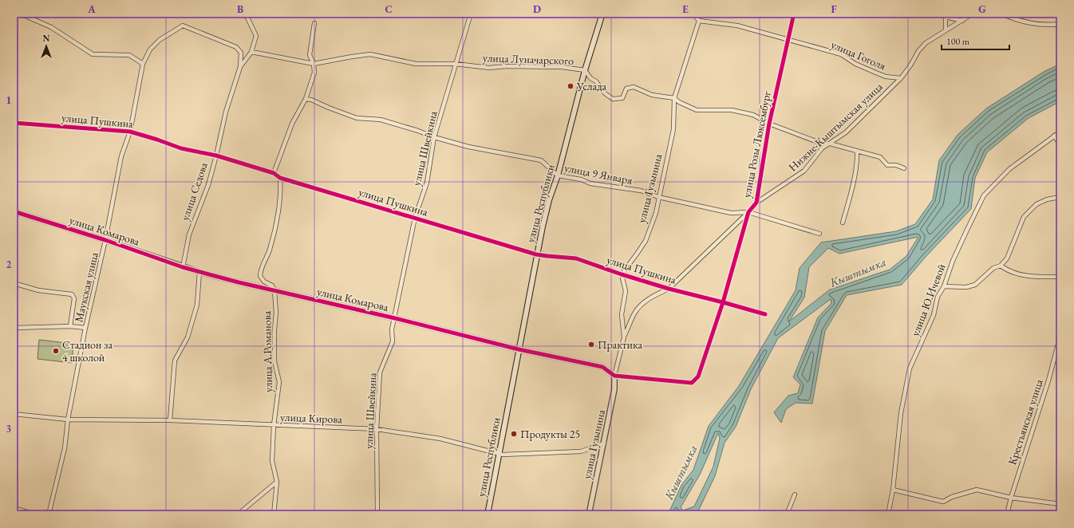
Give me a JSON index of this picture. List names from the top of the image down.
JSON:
{
  "streets": {
    "main road": ["улица Республики"],
    "street": [
      "улица Гоголя",
      "улица Луначарского",
      "улица Пушкина",
      "Нижне-Кыштымская улица",
      "улица Розы Люксембург",
      "улица Швейкина",
      "улица 9 Января",
      "улица Гузынина",
      "улица Седова",
      "улица Комарова",
      "Маукская улица",
      "улица Ю.Ичевой",
      "улица А.Романова",
      "улица Кирова",
      "Крестьянская улица"
    ]
  },
  "crossings": [
    ["улица Гоголя", "Нижне-Кыштымская улица"],
    ["улица Гоголя", "улица Розы Люксембург"],
    ["улица Гоголя", "улица Гузынина"],
    ["улица Луначарского", "Нижне-Кыштымская улица"],
    ["улица Луначарского", "улица Розы Люксембург"],
    ["улица Луначарского", "улица Швейкина"],
    ["улица Луначарского", "улица Гузынина"],
    ["улица Луначарского", "улица Седова"],
    ["улица Луначарского", "улица Республики"],
    ["улица Пушкина", "улица Розы Люксембург"],
    ["улица Пушкина", "улица Швейкина"],
    ["улица Пушкина", "улица Гузынина"],
    ["улица Пушкина", "улица Седова"],
    ["улица Пушкина", "улица Республики"],
    ["улица Пушкина", "Маукская улица"],
    ["Нижне-Кыштымская улица", "улица Розы Люксембург"],
    ["улица Розы Люксембург", "улица 9 Января"],
    ["улица Розы Люксембург", "улица Комарова"],
    ["улица Швейкина", "улица 9 Января"],
    ["улица Швейкина", "улица Комарова"],
    ["улица Швейкина", "улица Кирова"],
    ["улица 9 Января", "улица Гузынина"],
    ["улица 9 Января", "улица Республики"],
    ["улица Гузынина", "улица Комарова"],
    ["улица Гузынина", "улица Кирова"],
    ["улица Седова", "улица Комарова"],
    ["улица Республики", "улица Комарова"],
    ["улица Республики", "улица Кирова"],
    ["улица Комарова", "Маукская улица"],
    ["улица Комарова", "улица А.Романова"],
    ["Маукская улица", "улица Кирова"],
    ["улица А.Романова", "улица Кирова"]
  ],
  "water": ["Кыштымка"],
  "places": [
    "Услада",
    "Практика",
    "Стадион за 4 школой",
    "Продукты 25"
  ],
  "scale_bar": "100 m",
  "north": "top",
  "grid": {
    "columns": [
      "A",
      "B",
      "C",
      "D",
      "E",
      "F",
      "G"
    ],
    "rows": ["1", "2", "3"]
  }
}
